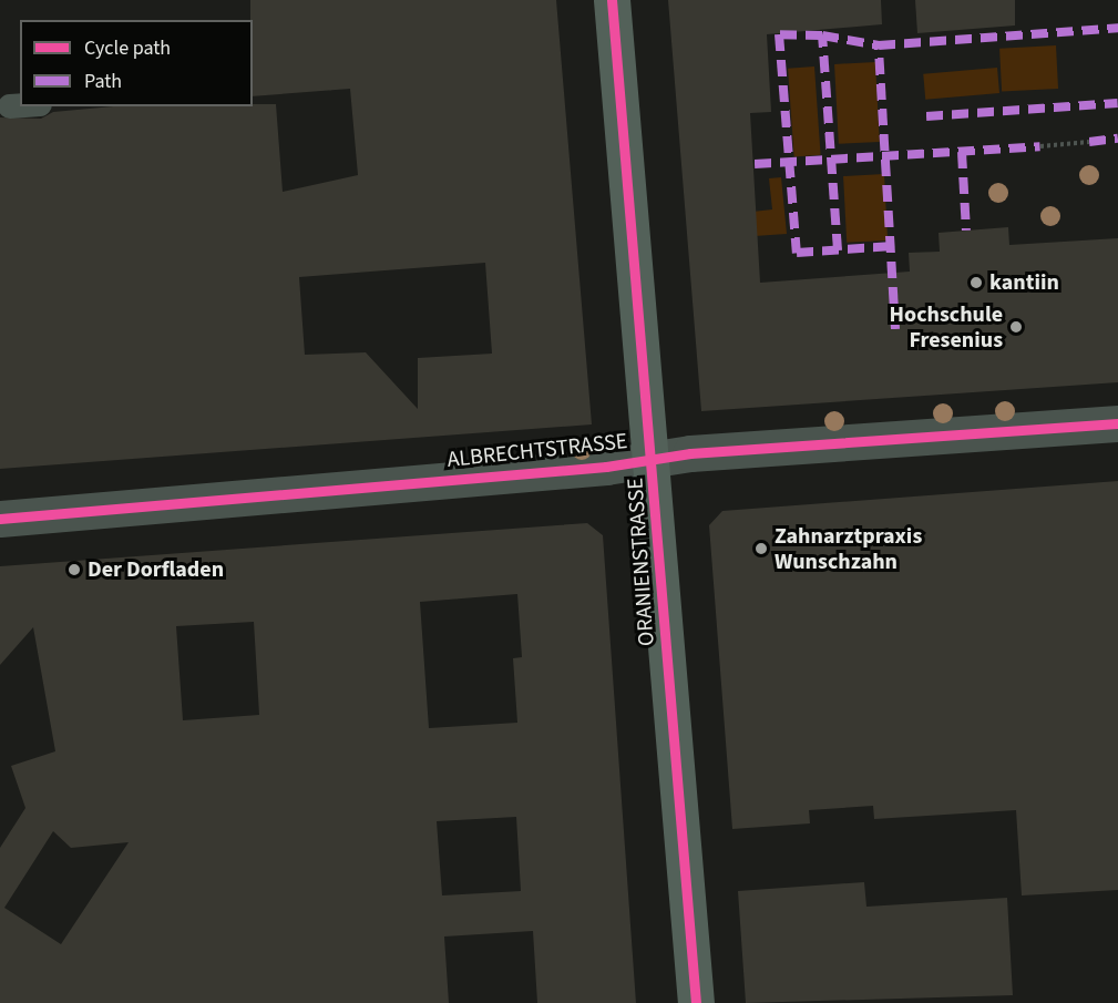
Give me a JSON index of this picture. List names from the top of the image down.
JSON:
{
  "streets": {
    "street": ["ALBRECHTSTRASSE", "ORANIENSTRASSE"]
  },
  "crossings": [
    ["ALBRECHTSTRASSE", "ORANIENSTRASSE"]
  ],
  "places": [
    "kantiin",
    "Hochschule Fresenius",
    "Zahnarztpraxis Wunschzahn",
    "Der Dorfladen"
  ],
  "legend": ["Cycle path", "Path"]
}
